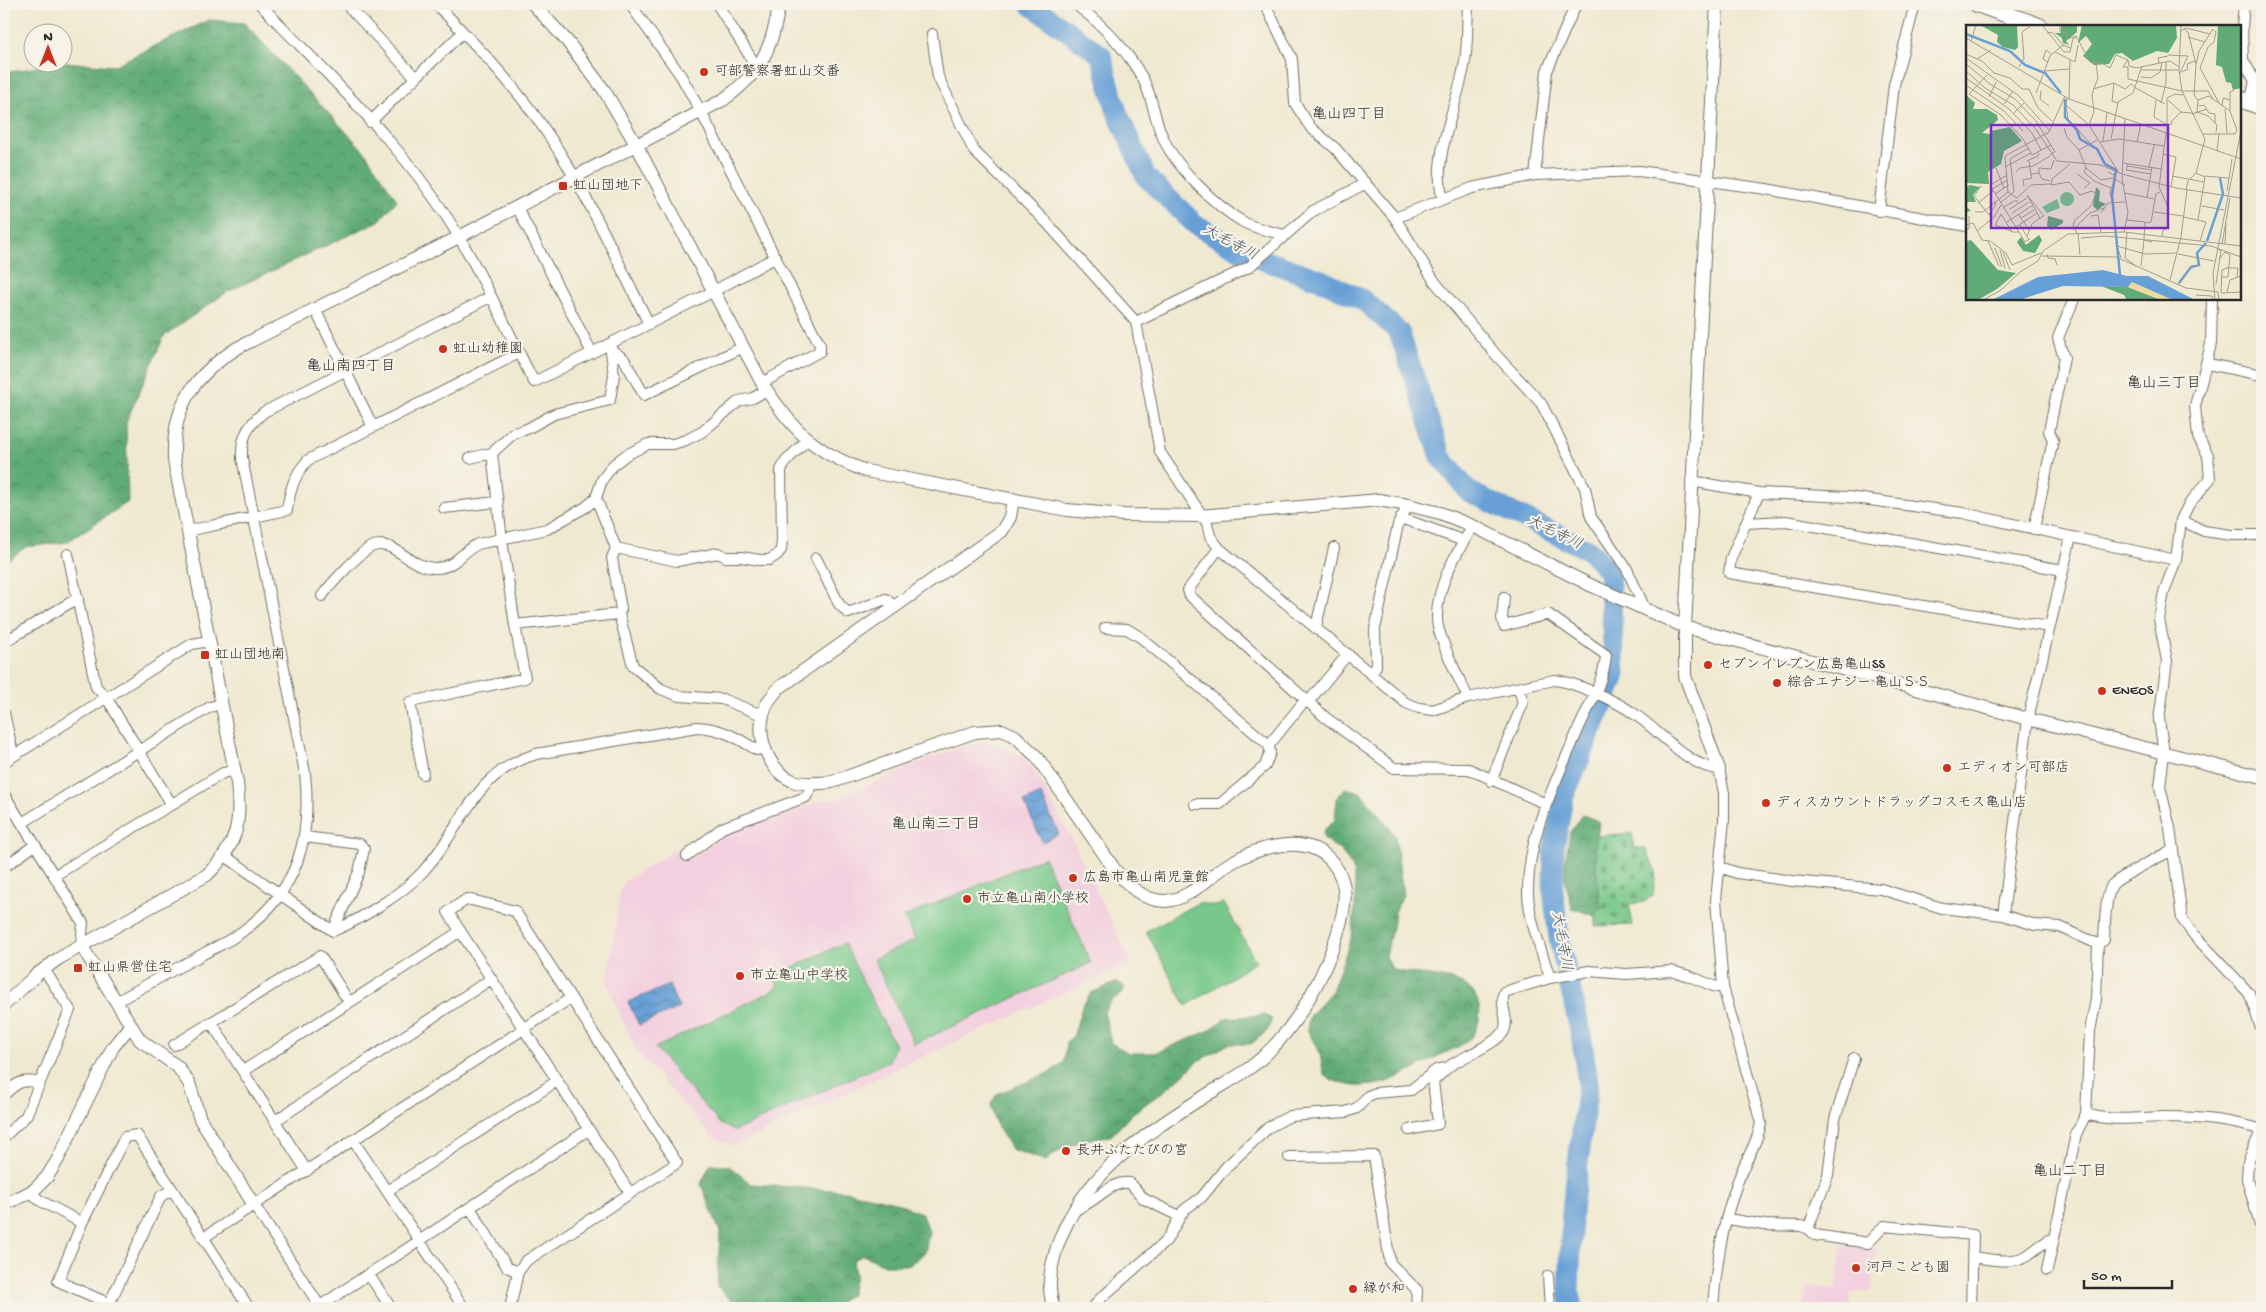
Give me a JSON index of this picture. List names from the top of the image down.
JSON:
{
  "districts": [
    "亀山四丁目",
    "亀山南四丁目",
    "亀山三丁目",
    "亀山南三丁目",
    "亀山二丁目"
  ],
  "water": ["大毛寺川"],
  "places": {
    "other": [
      "可部警察署虹山交番",
      "虹山幼稚園",
      "セブンイレブン広島亀山SS",
      "綜合エナジー 亀山ＳＳ",
      "ENEOS",
      "エディオン可部店",
      "ディスカウントドラッグコスモス亀山店",
      "広島市亀山南児童館",
      "市立亀山南小学校",
      "市立亀山中学校",
      "長井ふたたびの宮",
      "河戸こども園",
      "縁が和"
    ],
    "transit": ["虹山団地下", "虹山団地南", "虹山県営住宅"]
  },
  "scale_bar": "50 m",
  "north": "top"
}
